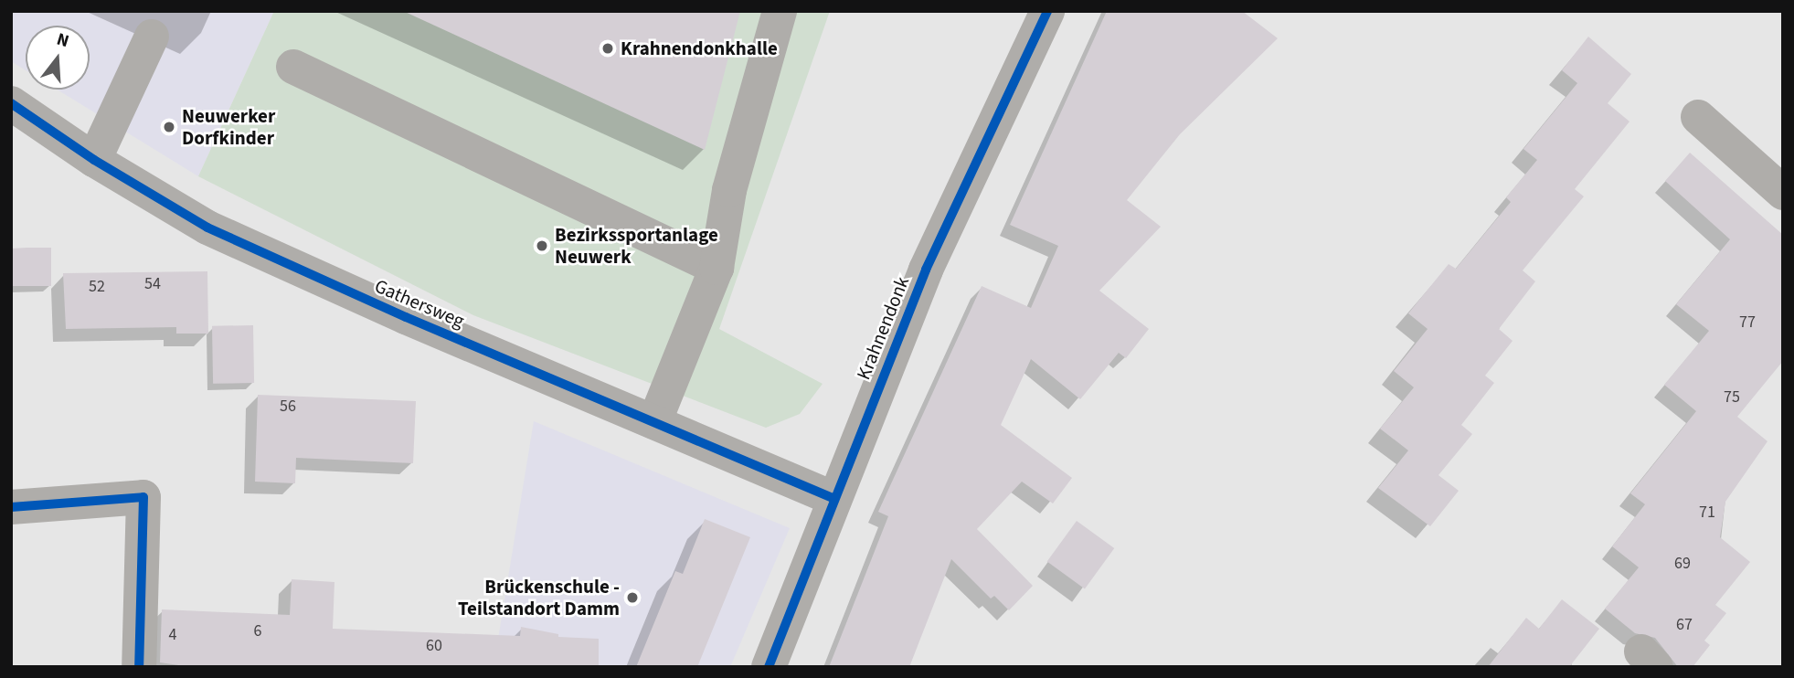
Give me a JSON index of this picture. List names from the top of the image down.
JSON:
{
  "streets": {
    "street": ["Gathersweg", "Krahnendonk"]
  },
  "crossings": [
    ["Gathersweg", "Krahnendonk"]
  ],
  "places": [
    "Krahnendonkhalle",
    "Neuwerker Dorfkinder",
    "Bezirkssportanlage Neuwerk",
    "Brückenschule - Teilstandort Damm"
  ],
  "house_numbers": [
    "54",
    "52",
    "77",
    "75",
    "56",
    "71",
    "69",
    "67",
    "6",
    "4",
    "60"
  ],
  "north": "top"
}
